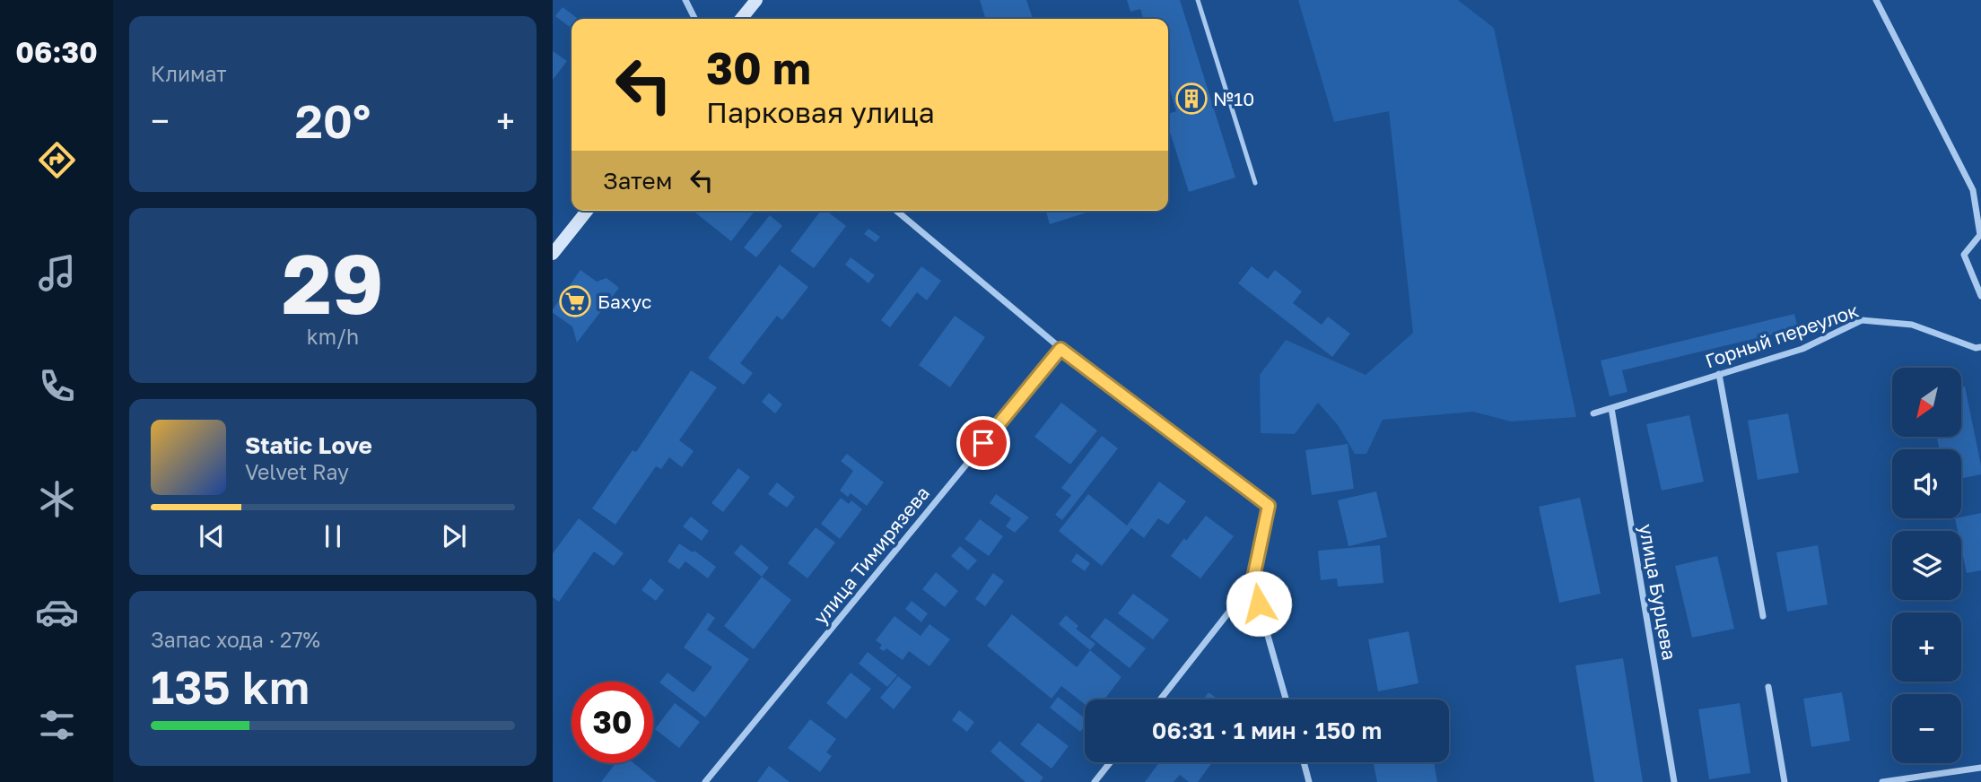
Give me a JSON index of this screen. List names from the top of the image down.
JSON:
{
  "streets": {
    "street": ["Горный переулок", "улица Тимирязева", "улица Бурцева"]
  },
  "crossings": [
    ["Горный переулок", "улица Бурцева"]
  ],
  "places": {
    "building": ["№10"],
    "supermarket": ["Бахус"]
  },
  "north": "bottom left",
  "page": {
    "tabs": "06:30",
    "tile": [
      "Климат",
      ["29", "km/h"],
      ["Запас хода · 27%", "135 km"]
    ],
    "turn": ["30 m", "Парковая улица"],
    "heat": ["−", "20°", "+"],
    "then": "Затем",
    "map_buttons": ["+", "−"],
    "song": ["Static Love", "Velvet Ray"],
    "limit": "30",
    "trip": "06:31 · 1 мин · 150 m"
  }
}
